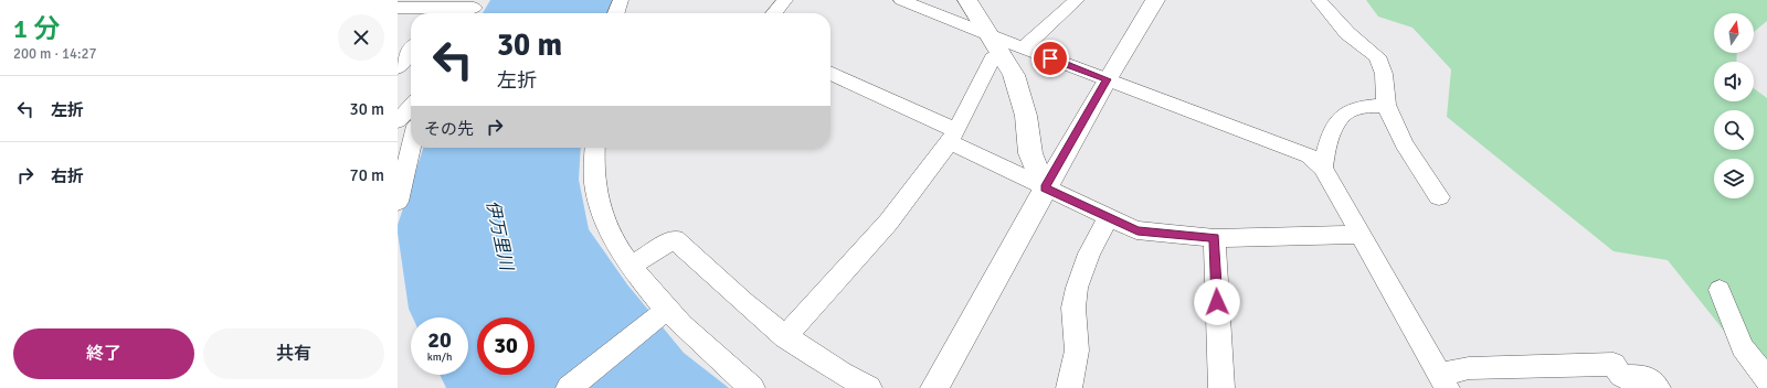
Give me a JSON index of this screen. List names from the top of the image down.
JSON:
{
  "water": ["伊万里川"],
  "north": "top",
  "page": {
    "heading": ["1 分", "200 m · 14:27"],
    "turn": ["30 m", "左折"],
    "list": [
      {
        "name": "左折",
        "value": "30 m"
      },
      {
        "name": "右折",
        "value": "70 m"
      }
    ],
    "then": "その先",
    "speed": "20 km/h",
    "limit": "30",
    "buttons": ["終了", "共有"]
  }
}
